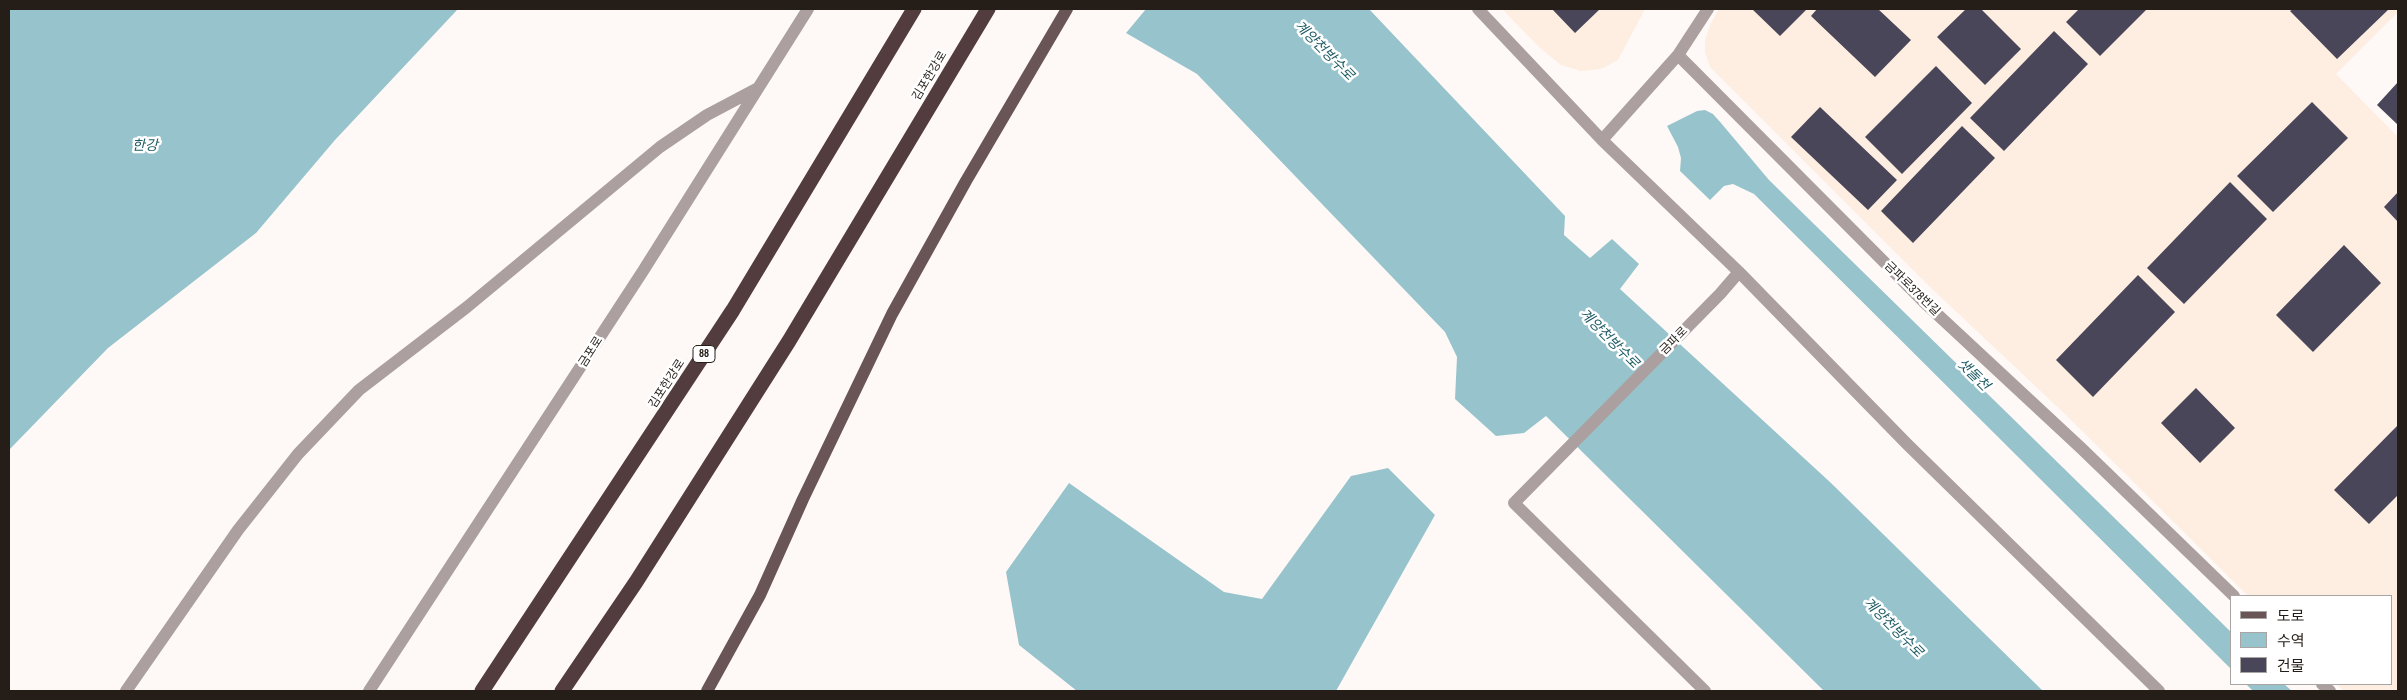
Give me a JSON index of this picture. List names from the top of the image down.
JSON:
{
  "streets": {
    "highway": ["김포한강로", "88"],
    "street": ["금파로378번길", "금파로", "금포로"]
  },
  "water": ["계양천방수로", "한강", "샛돌천"],
  "legend": ["도로", "수역", "건물"]
}
